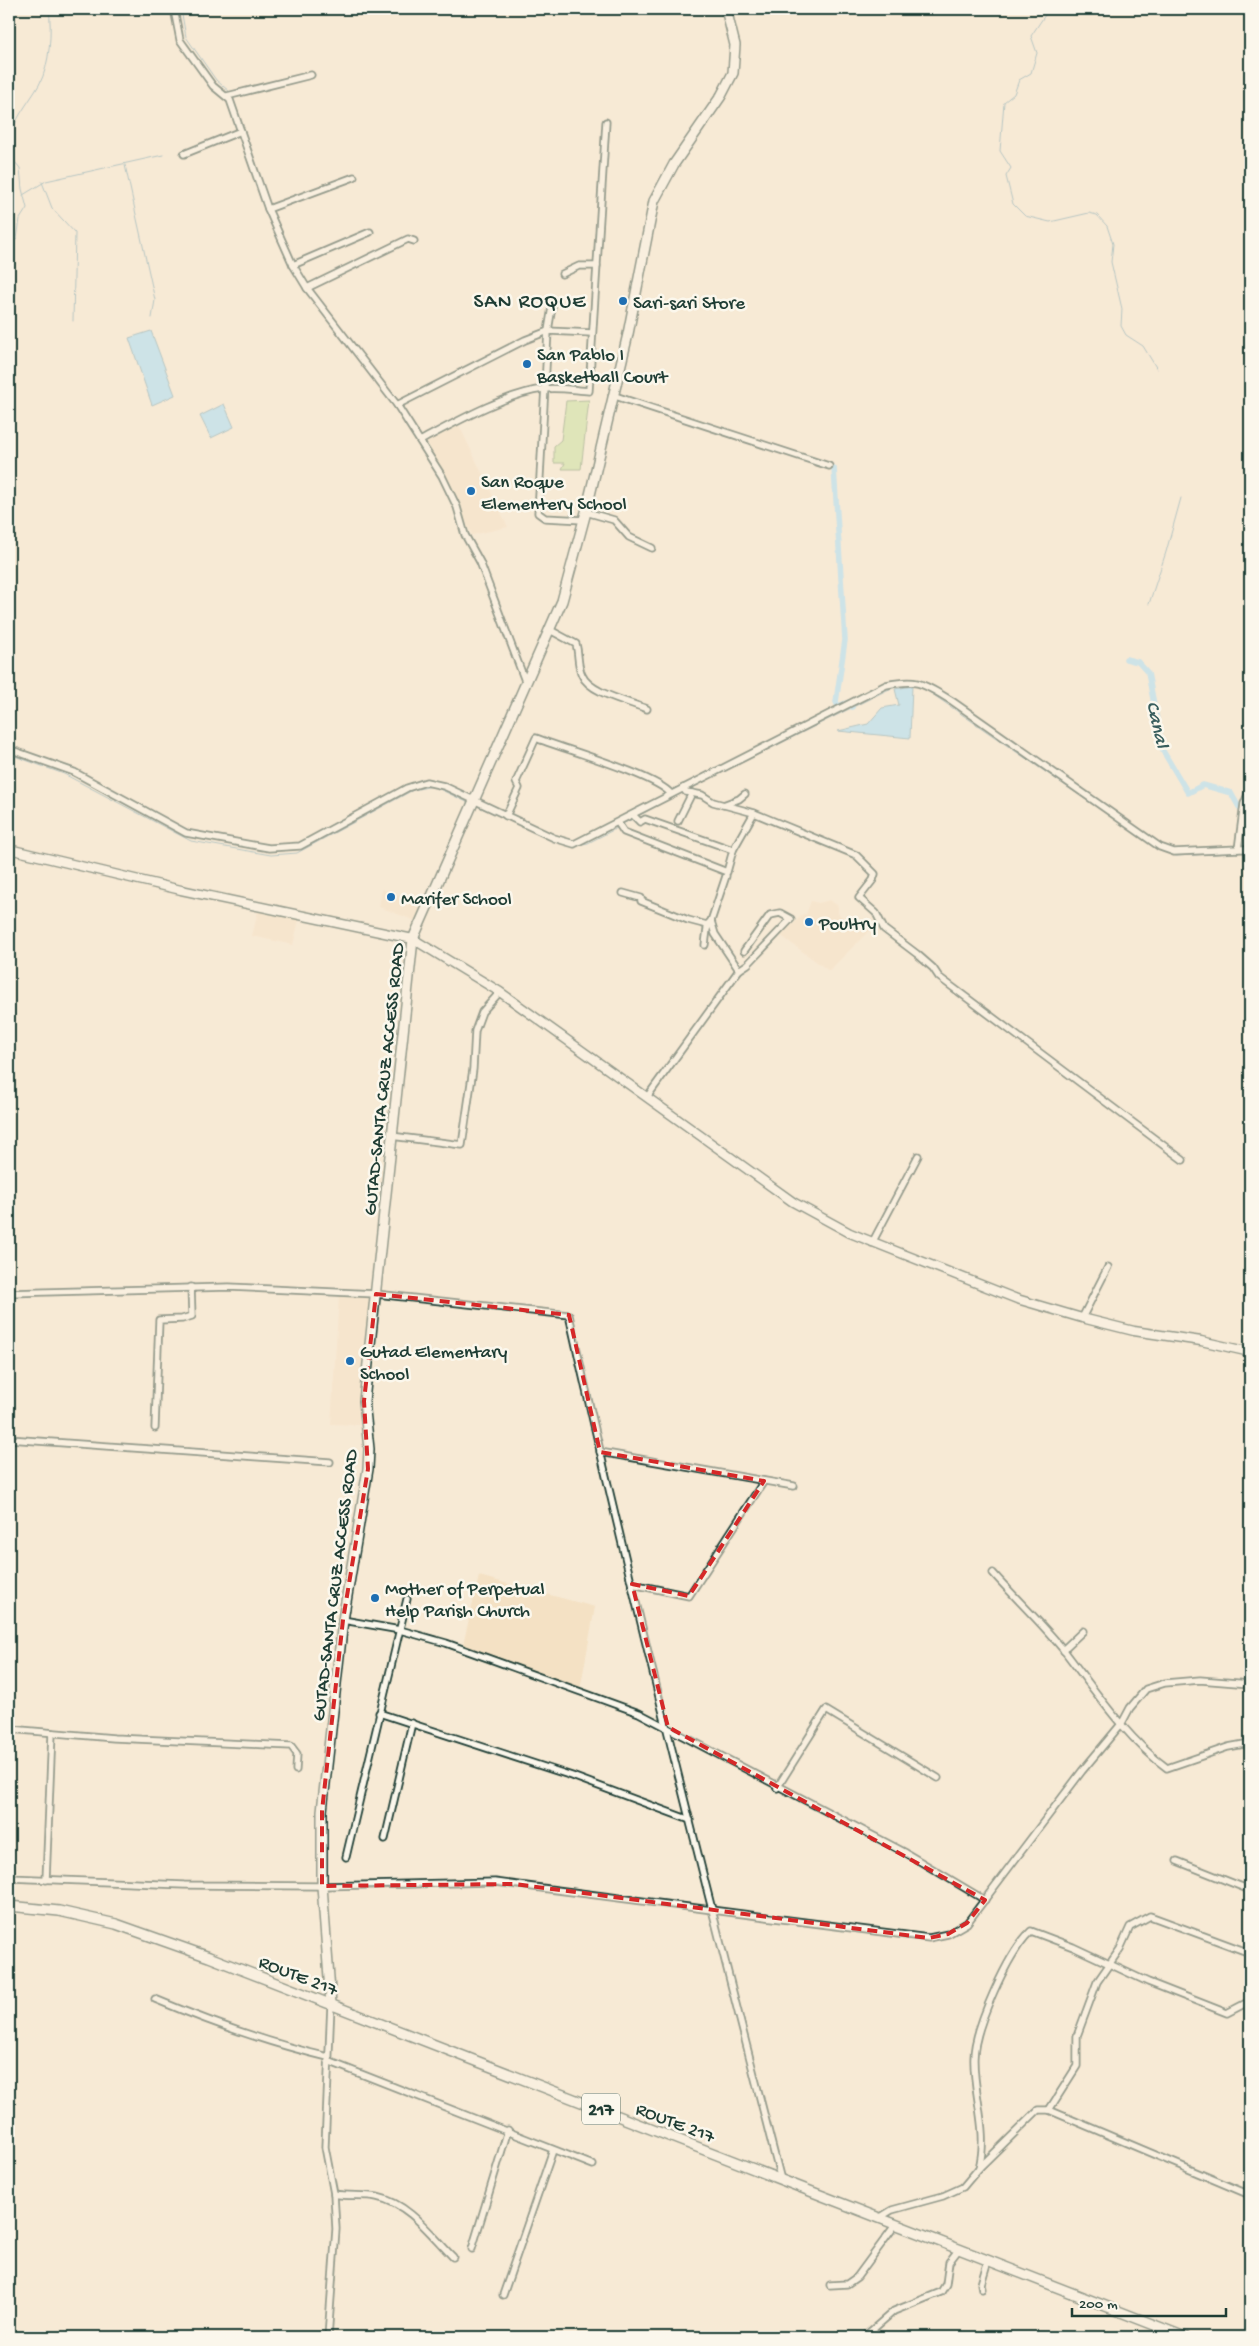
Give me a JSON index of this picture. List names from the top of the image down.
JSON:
{
  "streets": {
    "main road": ["GUTAD-SANTA CRUZ ACCESS ROAD", "ROUTE 217", "217"]
  },
  "crossings": [
    ["GUTAD-SANTA CRUZ ACCESS ROAD", "ROUTE 217"]
  ],
  "districts": ["SAN ROQUE"],
  "water": ["Canal"],
  "places": [
    "Sari-sari Store",
    "San Pablo I Basketball Court",
    "San Roque Elementery School",
    "Marifer School",
    "Poultry",
    "Gutad Elementary School",
    "Mother of Perpetual Help Parish Church"
  ],
  "scale_bar": "200 m"
}
